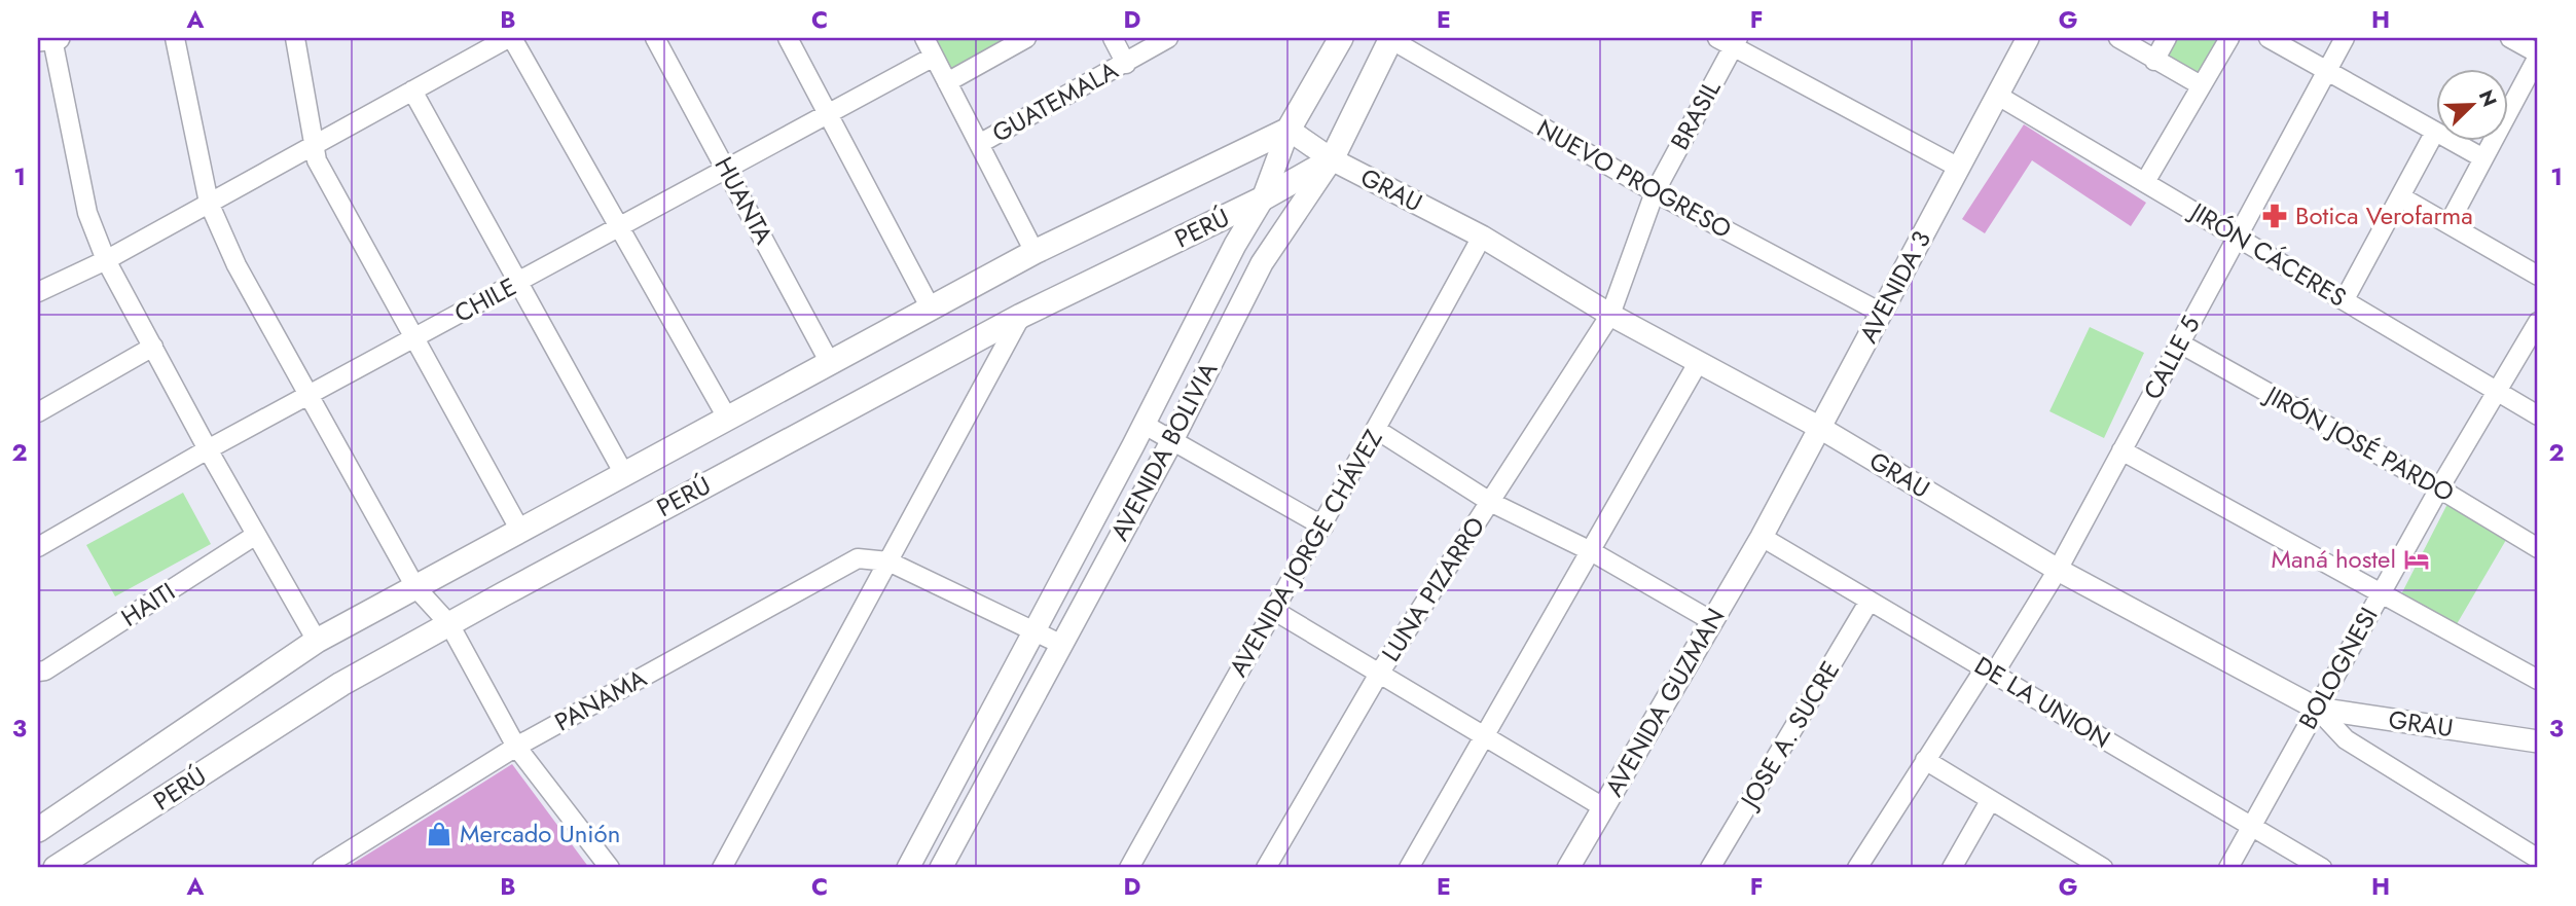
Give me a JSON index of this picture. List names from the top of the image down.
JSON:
{
  "streets": {
    "main road": ["PERÚ", "AVENIDA BOLIVIA"],
    "street": [
      "GUATEMALA",
      "BRASIL",
      "NUEVO PROGRESO",
      "GRAU",
      "HUANTA",
      "JIRÓN CÁCERES",
      "AVENIDA 3",
      "CHILE",
      "CALLE 5",
      "JIRÓN JOSÉ PARDO",
      "AVENIDA JORGE CHÁVEZ",
      "LUNA PIZARRO",
      "HAITI",
      "BOLOGNESI",
      "PANAMA",
      "AVENIDA GUZMAN",
      "DE LA UNION",
      "JOSE A. SUCRE"
    ]
  },
  "crossings": [
    ["BRASIL", "NUEVO PROGRESO"],
    ["BRASIL", "GRAU"],
    ["BRASIL", "LUNA PIZARRO"],
    ["NUEVO PROGRESO", "AVENIDA 3"],
    ["NUEVO PROGRESO", "AVENIDA BOLIVIA"],
    ["GRAU", "PERÚ"],
    ["GRAU", "AVENIDA 3"],
    ["GRAU", "CALLE 5"],
    ["GRAU", "AVENIDA BOLIVIA"],
    ["GRAU", "AVENIDA JORGE CHÁVEZ"],
    ["GRAU", "LUNA PIZARRO"],
    ["GRAU", "BOLOGNESI"],
    ["HUANTA", "PERÚ"],
    ["HUANTA", "CHILE"],
    ["PERÚ", "AVENIDA BOLIVIA"],
    ["JIRÓN CÁCERES", "AVENIDA 3"],
    ["JIRÓN CÁCERES", "CALLE 5"],
    ["JIRÓN CÁCERES", "BOLOGNESI"],
    ["AVENIDA 3", "AVENIDA GUZMAN"],
    ["AVENIDA 3", "DE LA UNION"],
    ["CALLE 5", "JIRÓN JOSÉ PARDO"],
    ["CALLE 5", "DE LA UNION"],
    ["JIRÓN JOSÉ PARDO", "BOLOGNESI"],
    ["BOLOGNESI", "DE LA UNION"],
    ["AVENIDA GUZMAN", "DE LA UNION"],
    ["DE LA UNION", "JOSE A. SUCRE"]
  ],
  "places": {
    "pharmacy": ["Botica Verofarma"],
    "hotel": ["Maná hostel"],
    "shop": ["Mercado Unión"]
  },
  "north": "top right",
  "grid": {
    "columns": [
      "A",
      "B",
      "C",
      "D",
      "E",
      "F",
      "G",
      "H"
    ],
    "rows": ["1", "2", "3"]
  }
}
